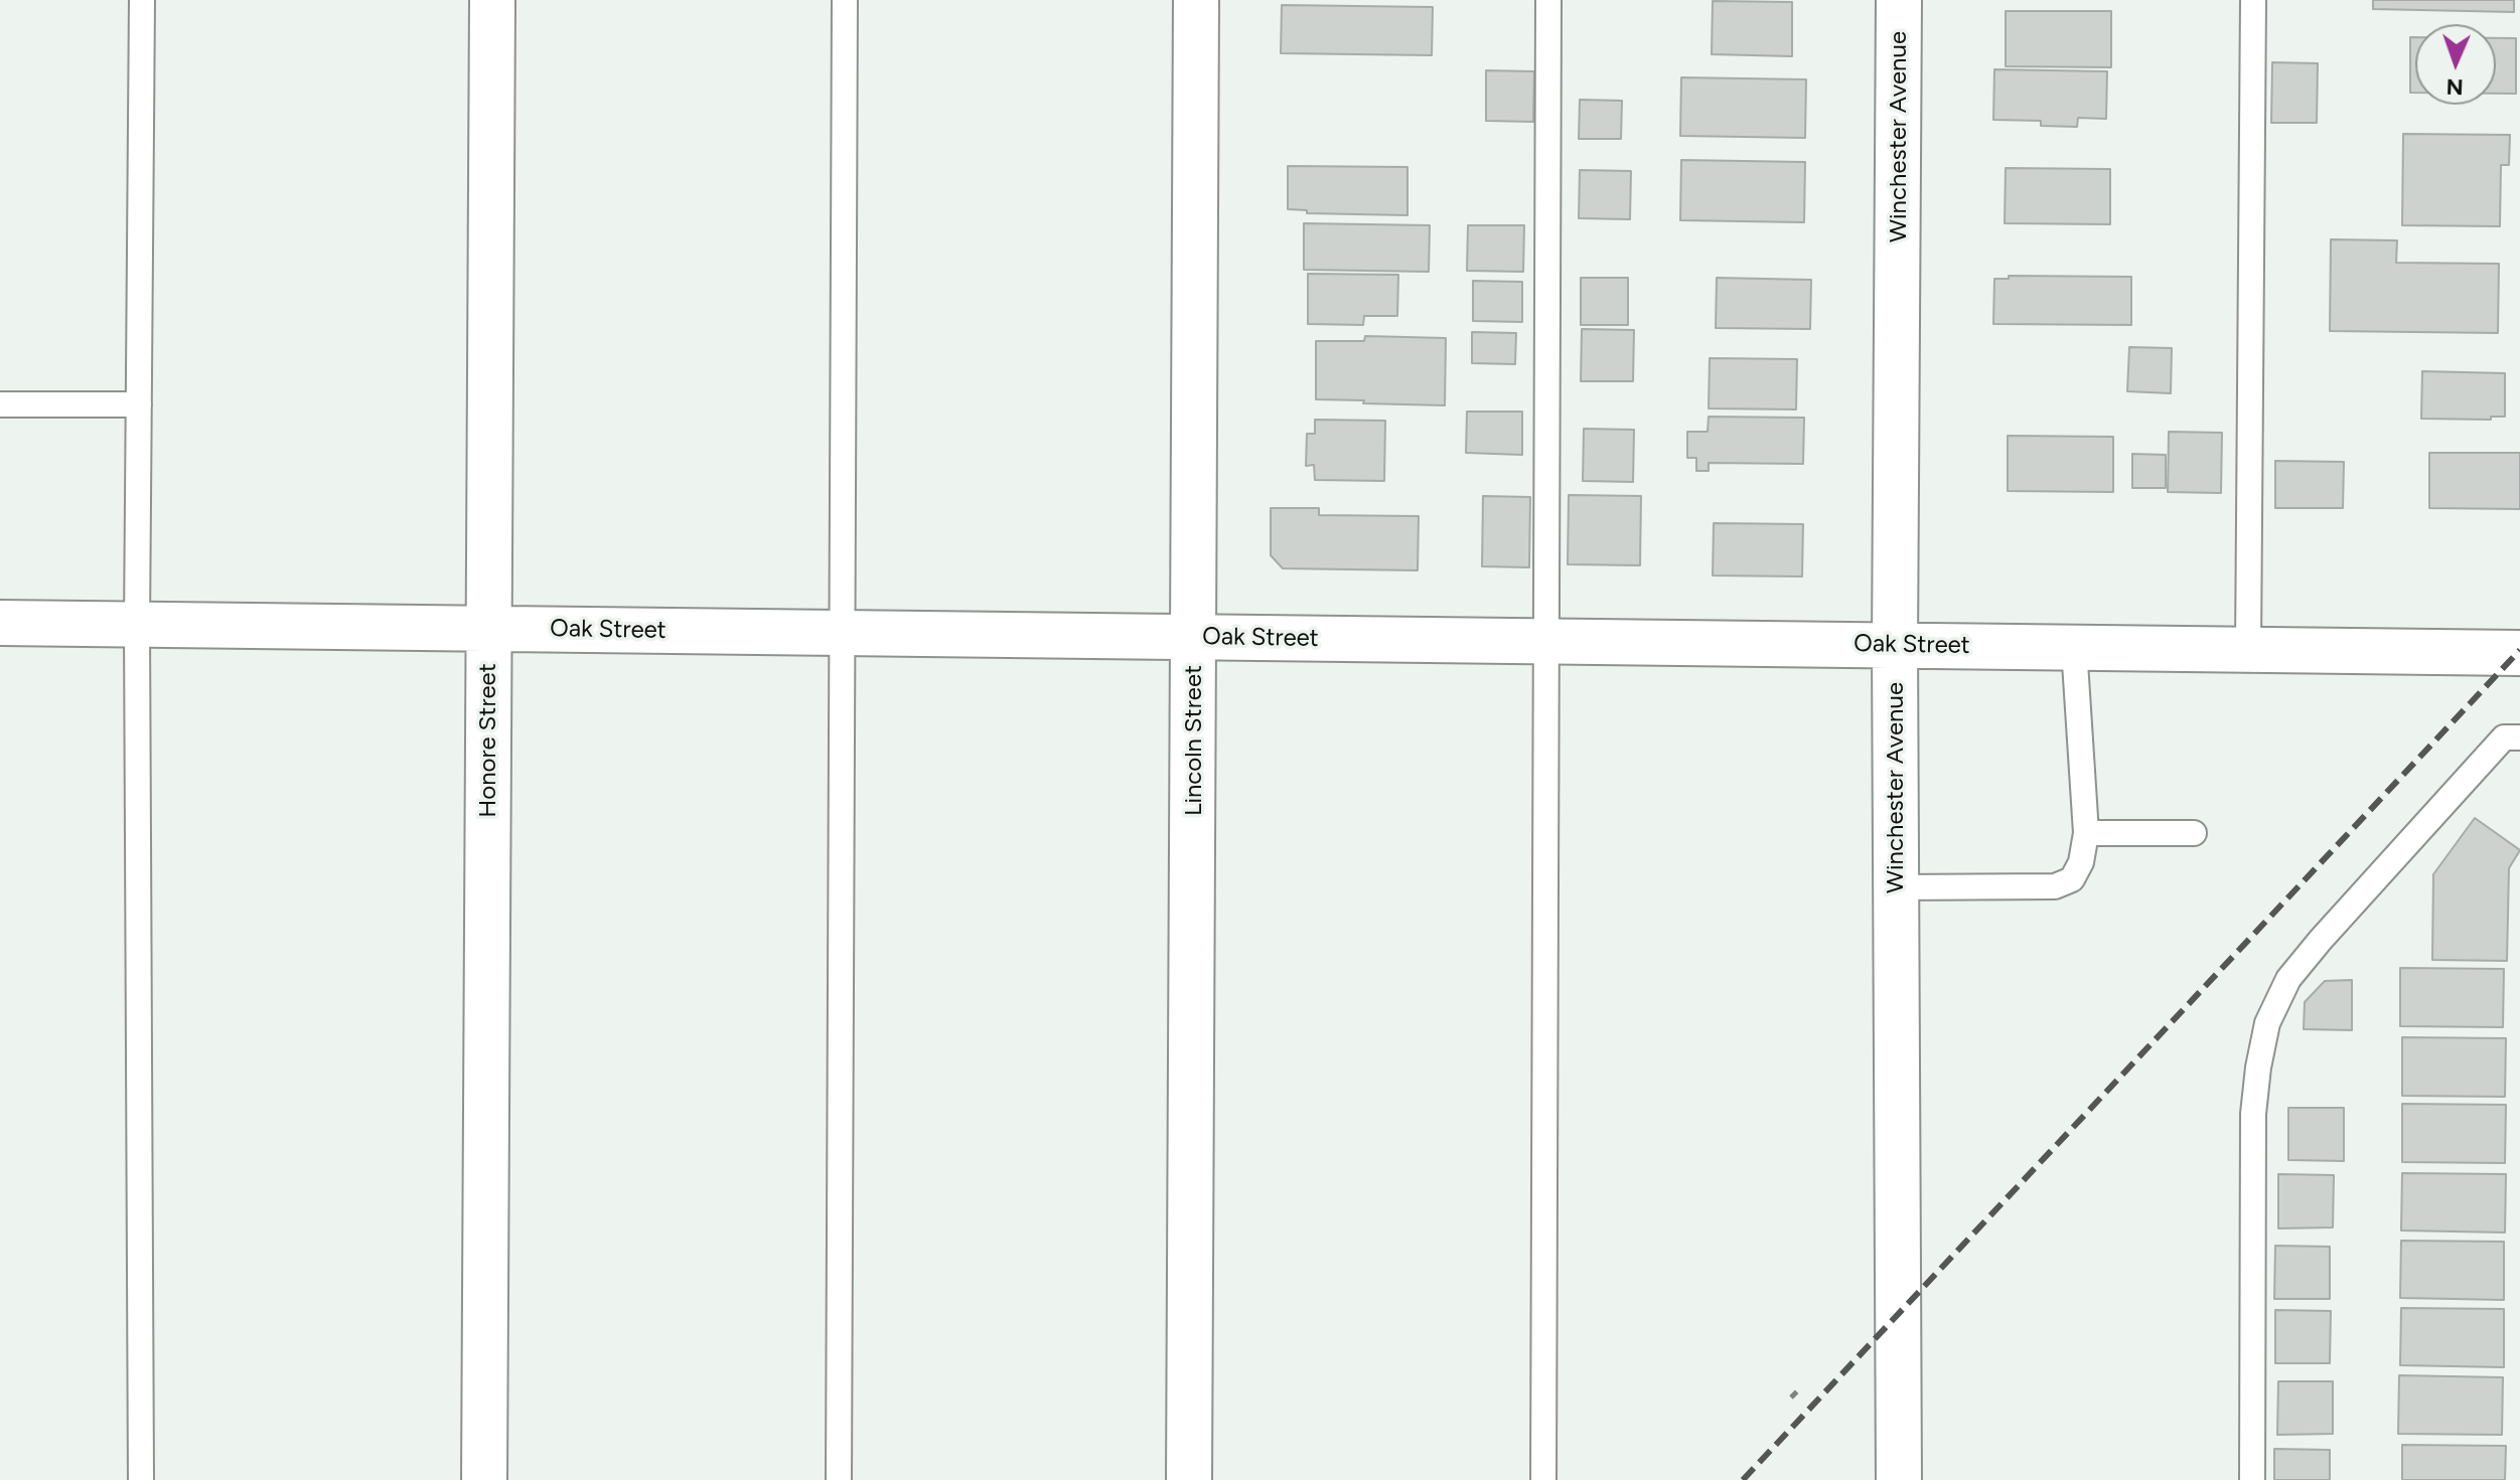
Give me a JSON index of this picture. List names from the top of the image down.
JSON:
{
  "streets": {
    "street": [
      "Winchester Avenue",
      "Oak Street",
      "Honore Street",
      "Lincoln Street"
    ]
  },
  "crossings": [
    ["Winchester Avenue", "Oak Street"],
    ["Oak Street", "Honore Street"],
    ["Oak Street", "Lincoln Street"]
  ],
  "north": "bottom"
}
